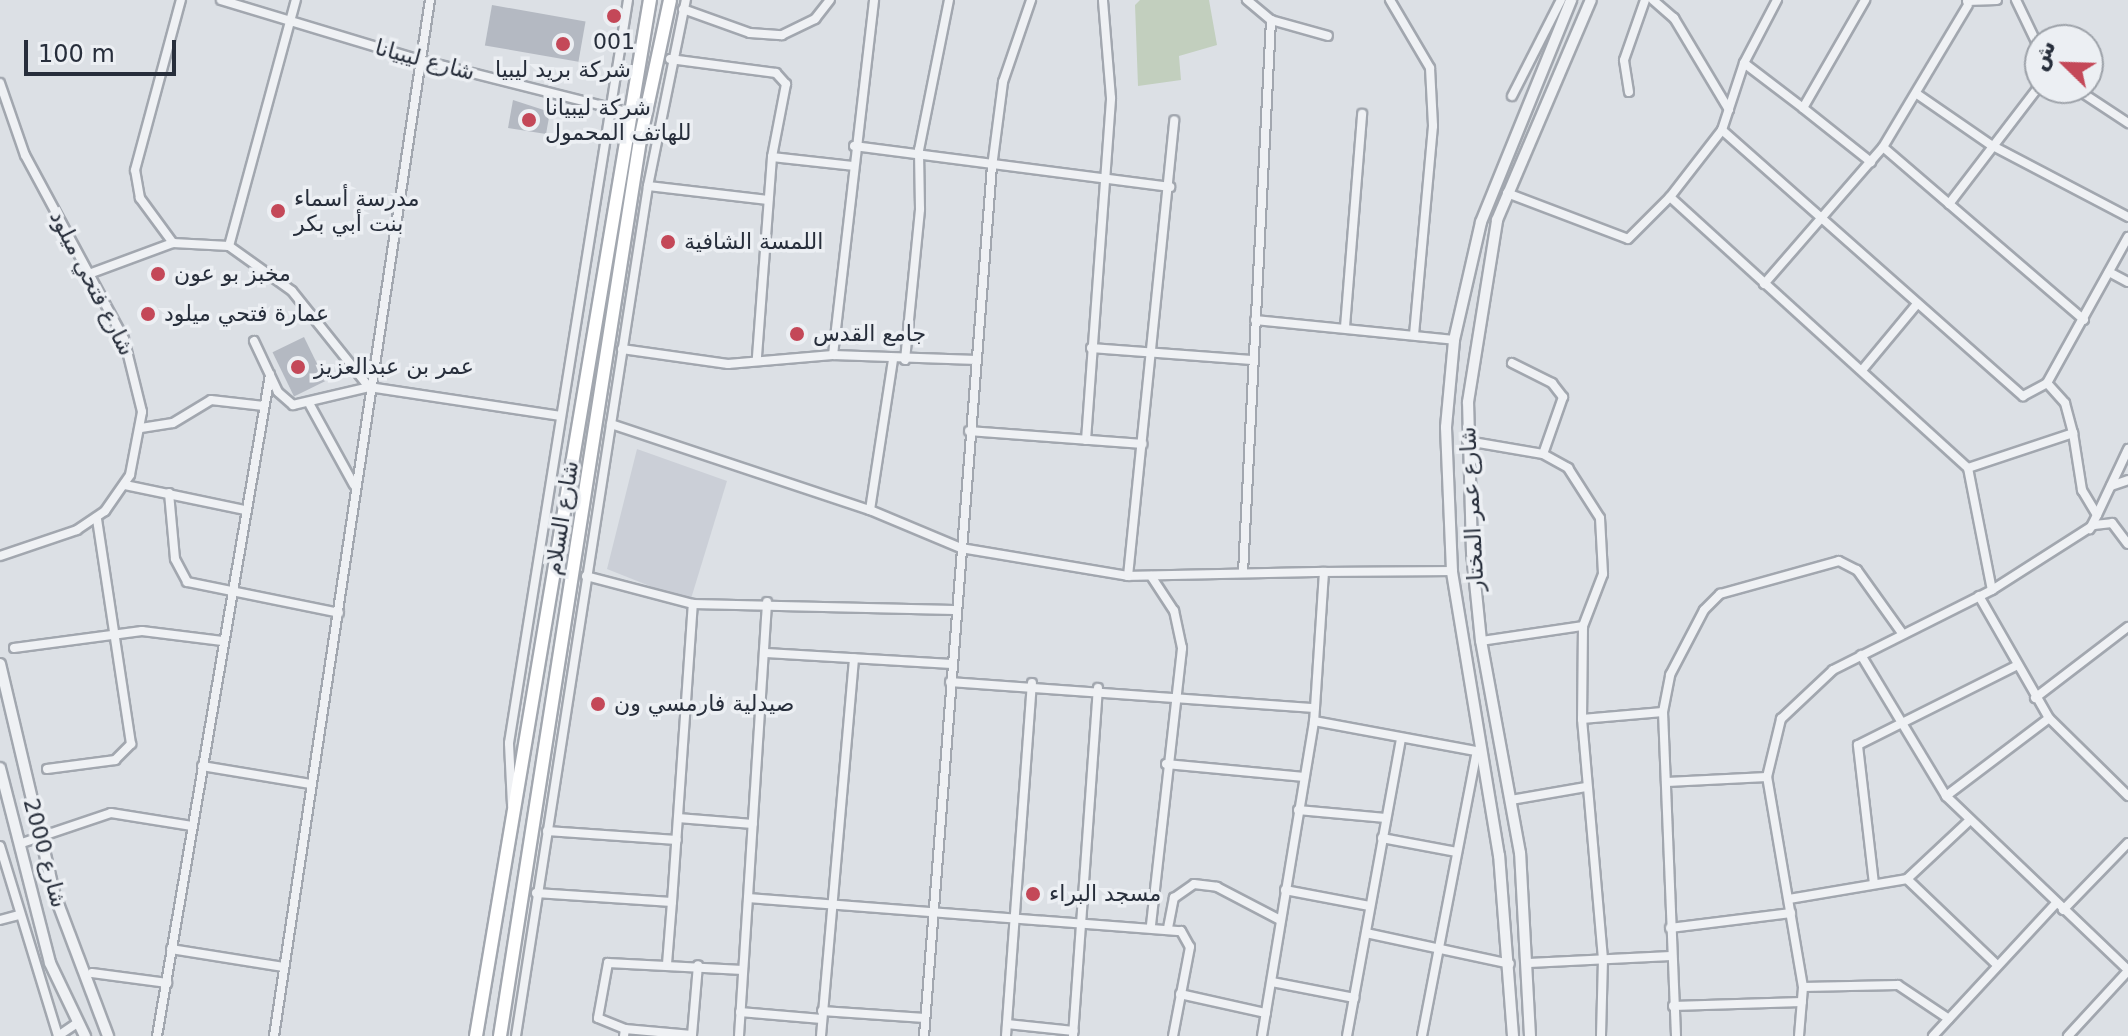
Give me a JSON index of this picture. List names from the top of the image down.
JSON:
{
  "streets": {
    "highway": ["شارع السلام"],
    "street": [
      "شارع ليبيانا",
      "شارع فتحي ميلود",
      "شارع عمر المختار",
      "شارع 2000"
    ]
  },
  "crossings": [
    ["شارع ليبيانا", "شارع السلام"]
  ],
  "places": [
    "001",
    "شركة بريد ليبيا",
    "شركة ليبيانا للهاتف المحمول",
    "مدرسة أسماء بنت أبي بكر",
    "اللمسة الشافية",
    "مخبز بو عون",
    "عمارة فتحي ميلود",
    "جامع القدس",
    "عمر بن عبدالعزيز",
    "صيدلية فارمسي ون",
    "مسجد البراء"
  ],
  "scale_bar": "100 m",
  "north": "top left"
}
